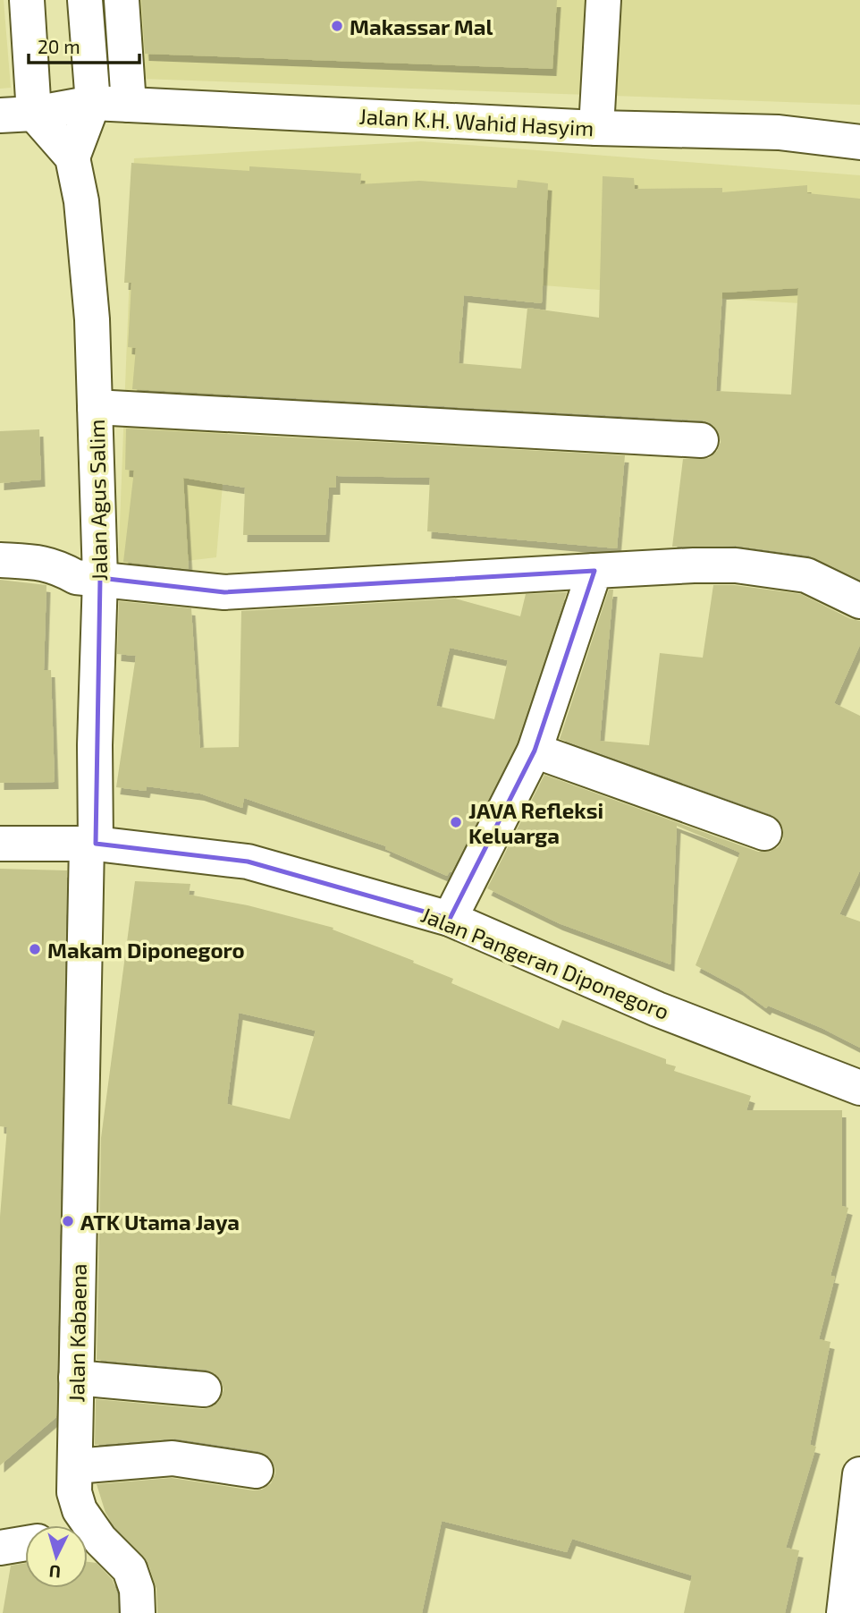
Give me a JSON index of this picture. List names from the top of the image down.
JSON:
{
  "streets": {
    "street": [
      "Jalan K.H. Wahid Hasyim",
      "Jalan Agus Salim",
      "Jalan Pangeran Diponegoro",
      "Jalan Kabaena"
    ]
  },
  "crossings": [
    ["Jalan Agus Salim", "Jalan Pangeran Diponegoro"],
    ["Jalan Agus Salim", "Jalan Kabaena"],
    ["Jalan Pangeran Diponegoro", "Jalan Kabaena"]
  ],
  "places": [
    "Makassar Mal",
    "JAVA Refleksi Keluarga",
    "Makam Diponegoro",
    "ATK Utama Jaya"
  ],
  "scale_bar": "20 m",
  "north": "bottom"
}
